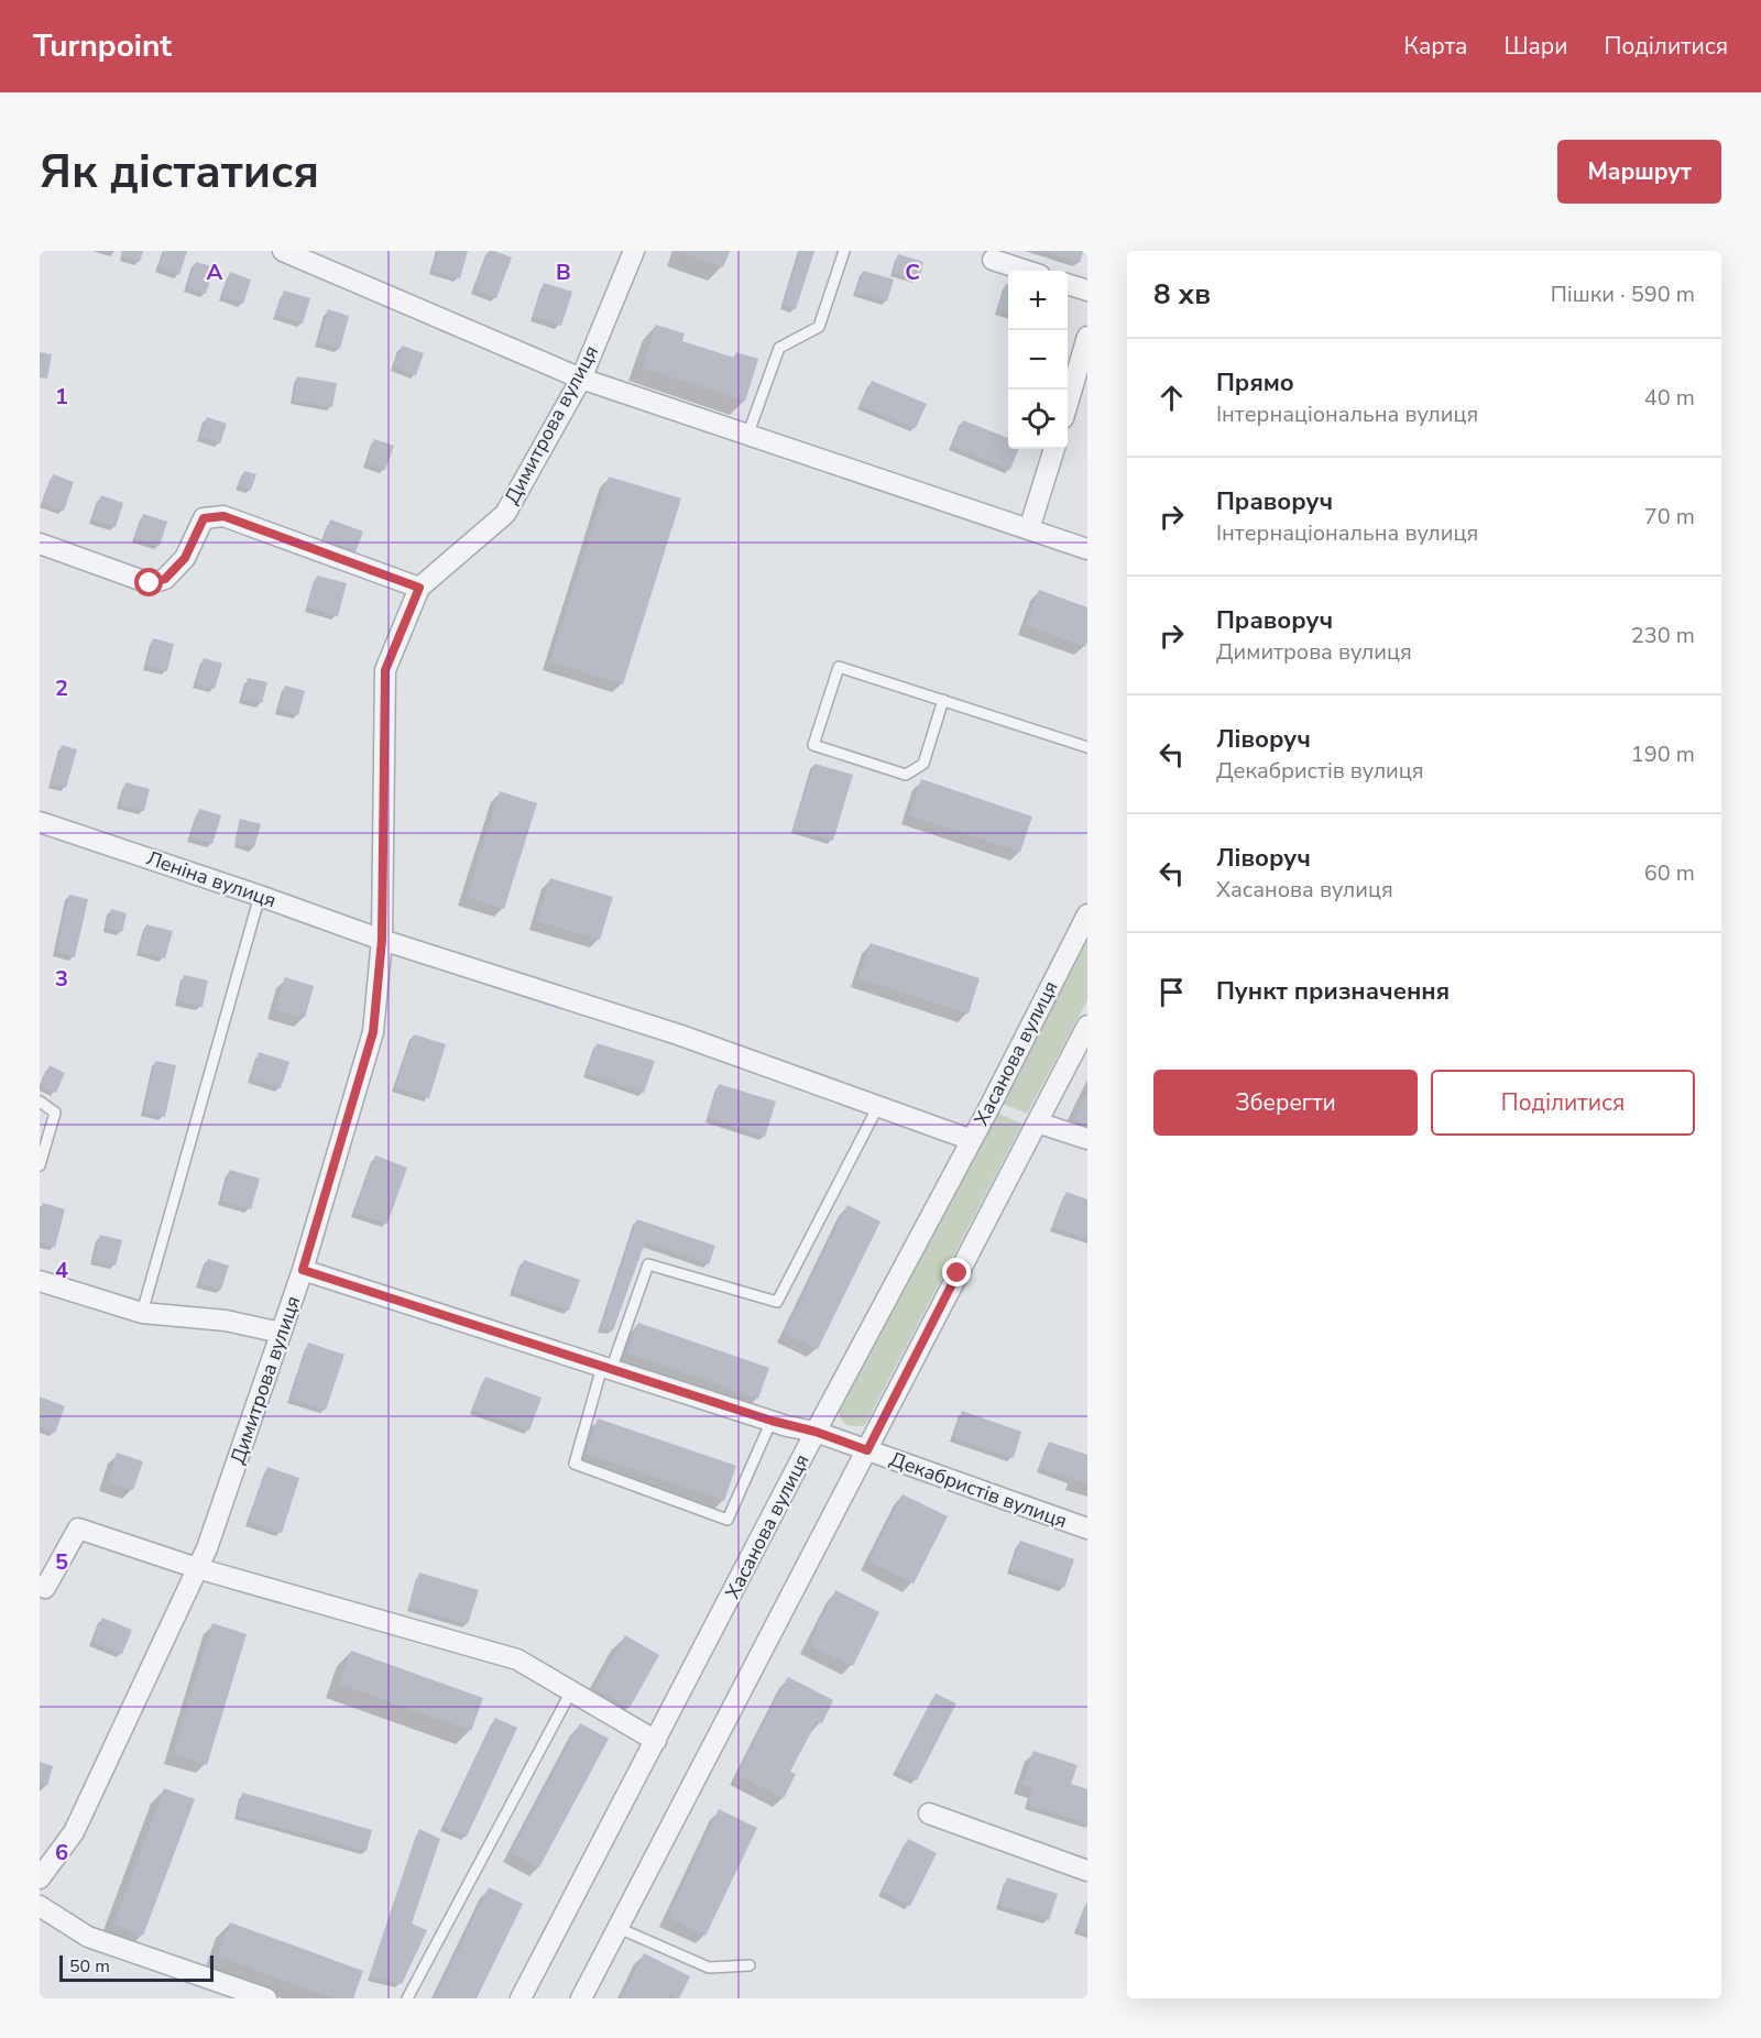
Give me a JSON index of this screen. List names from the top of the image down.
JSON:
{
  "streets": {
    "street": [
      "Димитрова вулиця",
      "Леніна вулиця",
      "Хасанова вулиця",
      "Декабристів вулиця"
    ]
  },
  "crossings": [
    ["Димитрова вулиця", "Леніна вулиця"],
    ["Димитрова вулиця", "Декабристів вулиця"],
    ["Леніна вулиця", "Хасанова вулиця"],
    ["Хасанова вулиця", "Декабристів вулиця"]
  ],
  "scale_bar": "50 m",
  "page": {
    "header": "Turnpoint",
    "nav": ["Карта", "Шари", "Поділитися"],
    "buttons": [
      "Маршрут",
      ["Зберегти", "Поділитися"]
    ],
    "title": "Як дістатися",
    "heading": ["8 хв", "Пішки · 590 m"],
    "map_buttons": ["+", "−"],
    "list": [
      ["Прямо", "Інтернаціональна вулиця", "40 m"],
      ["Праворуч", "Інтернаціональна вулиця", "70 m"],
      ["Праворуч", "Димитрова вулиця", "230 m"],
      ["Ліворуч", "Декабристів вулиця", "190 m"],
      ["Ліворуч", "Хасанова вулиця", "60 m"],
      "Пункт призначення"
    ],
    "scale": "50 m"
  },
  "grid": {
    "columns": ["A", "B", "C"],
    "rows": [
      "1",
      "2",
      "3",
      "4",
      "5",
      "6"
    ]
  }
}
